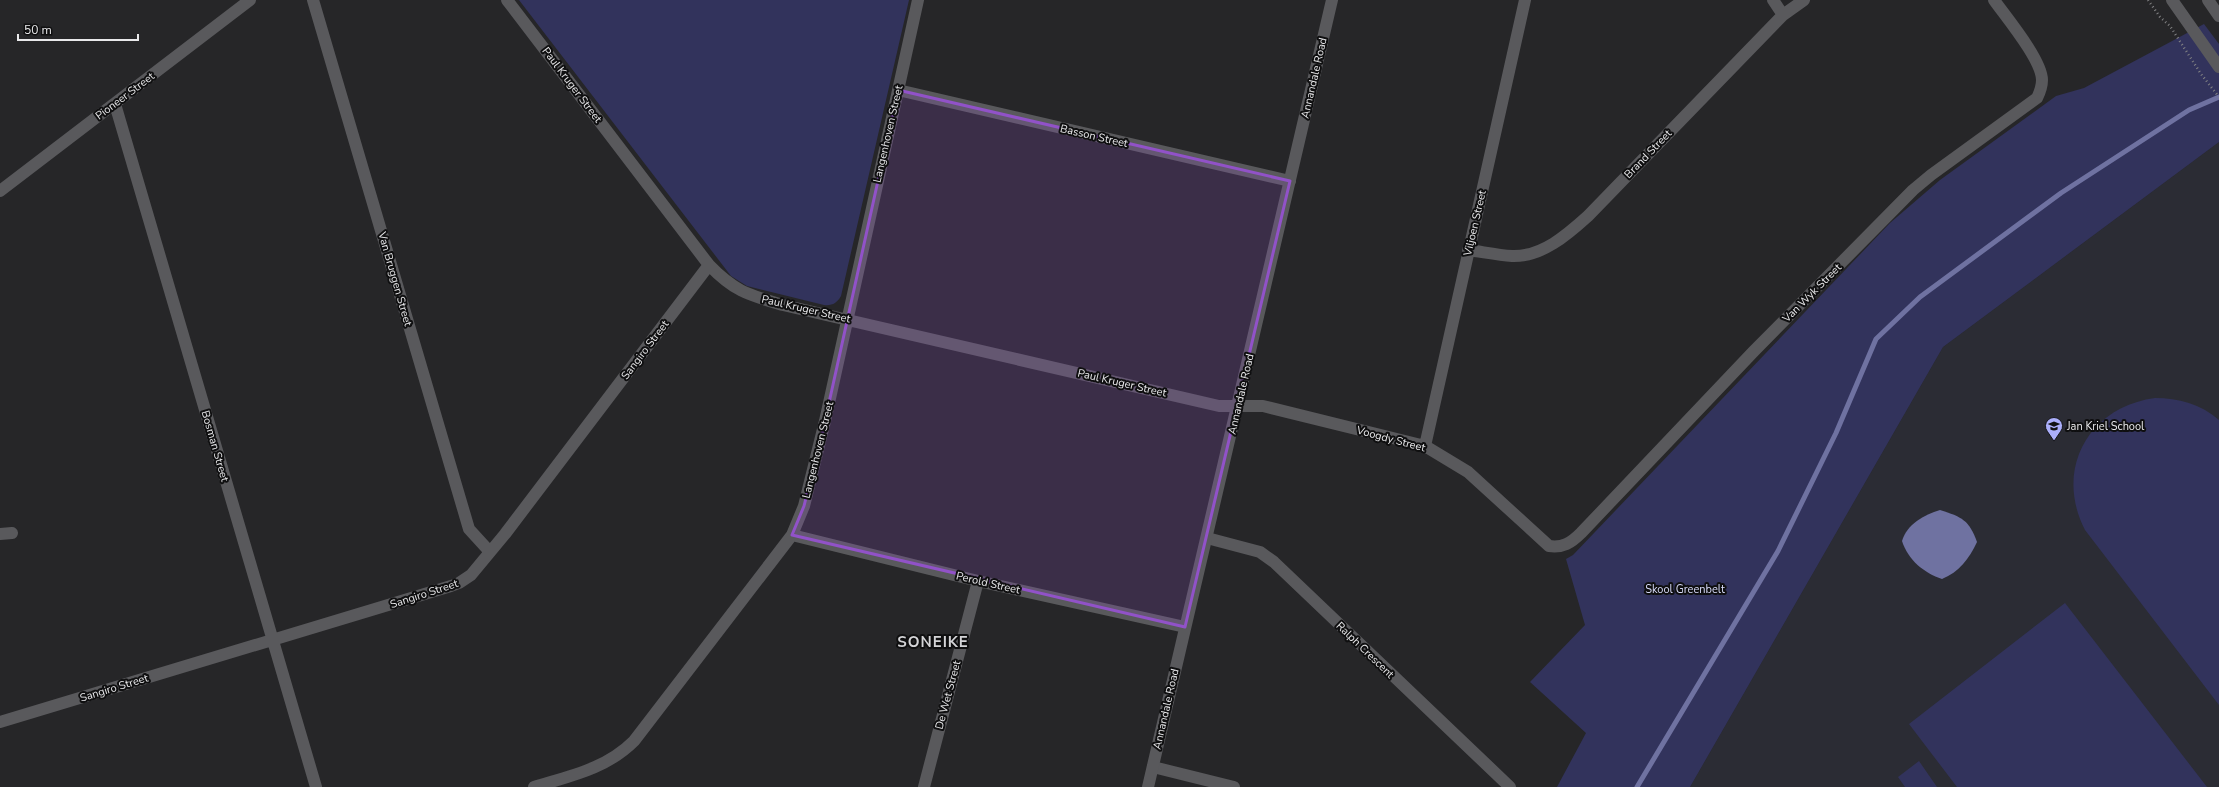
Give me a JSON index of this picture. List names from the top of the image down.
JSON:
{
  "streets": {
    "street": [
      "Annandale Road",
      "Paul Kruger Street",
      "Pioneer Street",
      "Langenhoven Street",
      "Basson Street",
      "Brand Street",
      "Viljoen Street",
      "Van Bruggen Street",
      "Van Wyk Street",
      "Sangiro Street",
      "Voogdy Street",
      "Bosman Street",
      "Perold Street",
      "Ralph Crescent",
      "De Wet Street"
    ]
  },
  "crossings": [
    ["Annandale Road", "Paul Kruger Street"],
    ["Annandale Road", "Basson Street"],
    ["Annandale Road", "Voogdy Street"],
    ["Annandale Road", "Perold Street"],
    ["Annandale Road", "Ralph Crescent"],
    ["Paul Kruger Street", "Langenhoven Street"],
    ["Paul Kruger Street", "Sangiro Street"],
    ["Paul Kruger Street", "Voogdy Street"],
    ["Pioneer Street", "Bosman Street"],
    ["Langenhoven Street", "Basson Street"],
    ["Langenhoven Street", "Perold Street"],
    ["Brand Street", "Viljoen Street"],
    ["Viljoen Street", "Voogdy Street"],
    ["Van Bruggen Street", "Sangiro Street"],
    ["Van Wyk Street", "Voogdy Street"],
    ["Sangiro Street", "Bosman Street"],
    ["Perold Street", "De Wet Street"]
  ],
  "districts": ["SONEIKE"],
  "parks": ["Skool Greenbelt"],
  "places": {
    "school or university": ["Jan Kriel School"]
  },
  "scale_bar": "50 m"
}
